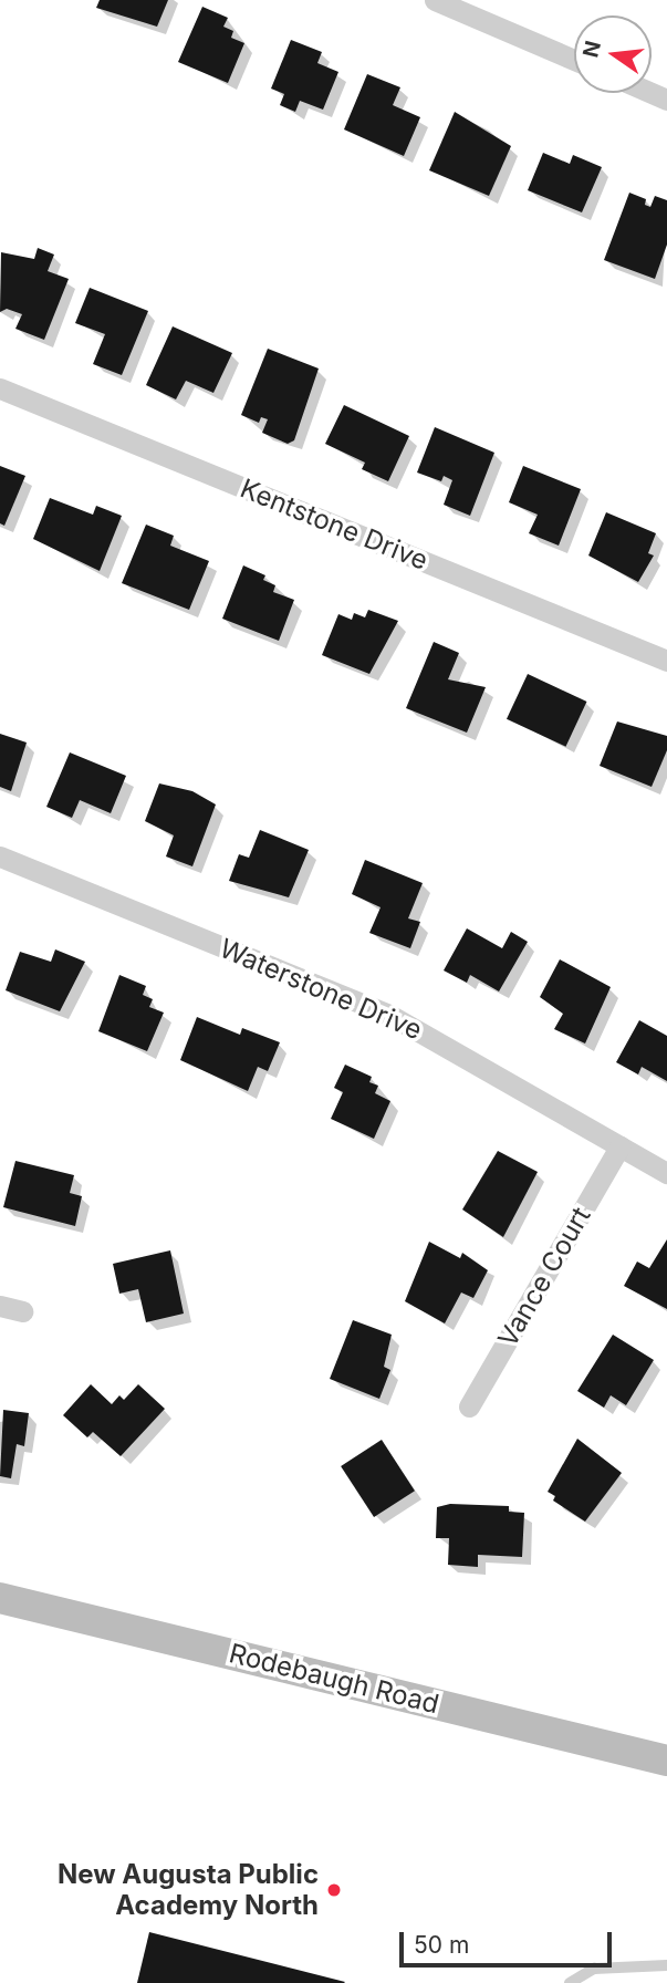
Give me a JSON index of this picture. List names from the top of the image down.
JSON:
{
  "streets": {
    "street": [
      "Kentstone Drive",
      "Waterstone Drive",
      "Vance Court",
      "Rodebaugh Road"
    ]
  },
  "crossings": [
    ["Waterstone Drive", "Vance Court"]
  ],
  "places": ["New Augusta Public Academy North"],
  "scale_bar": "50 m",
  "north": "left"
}
